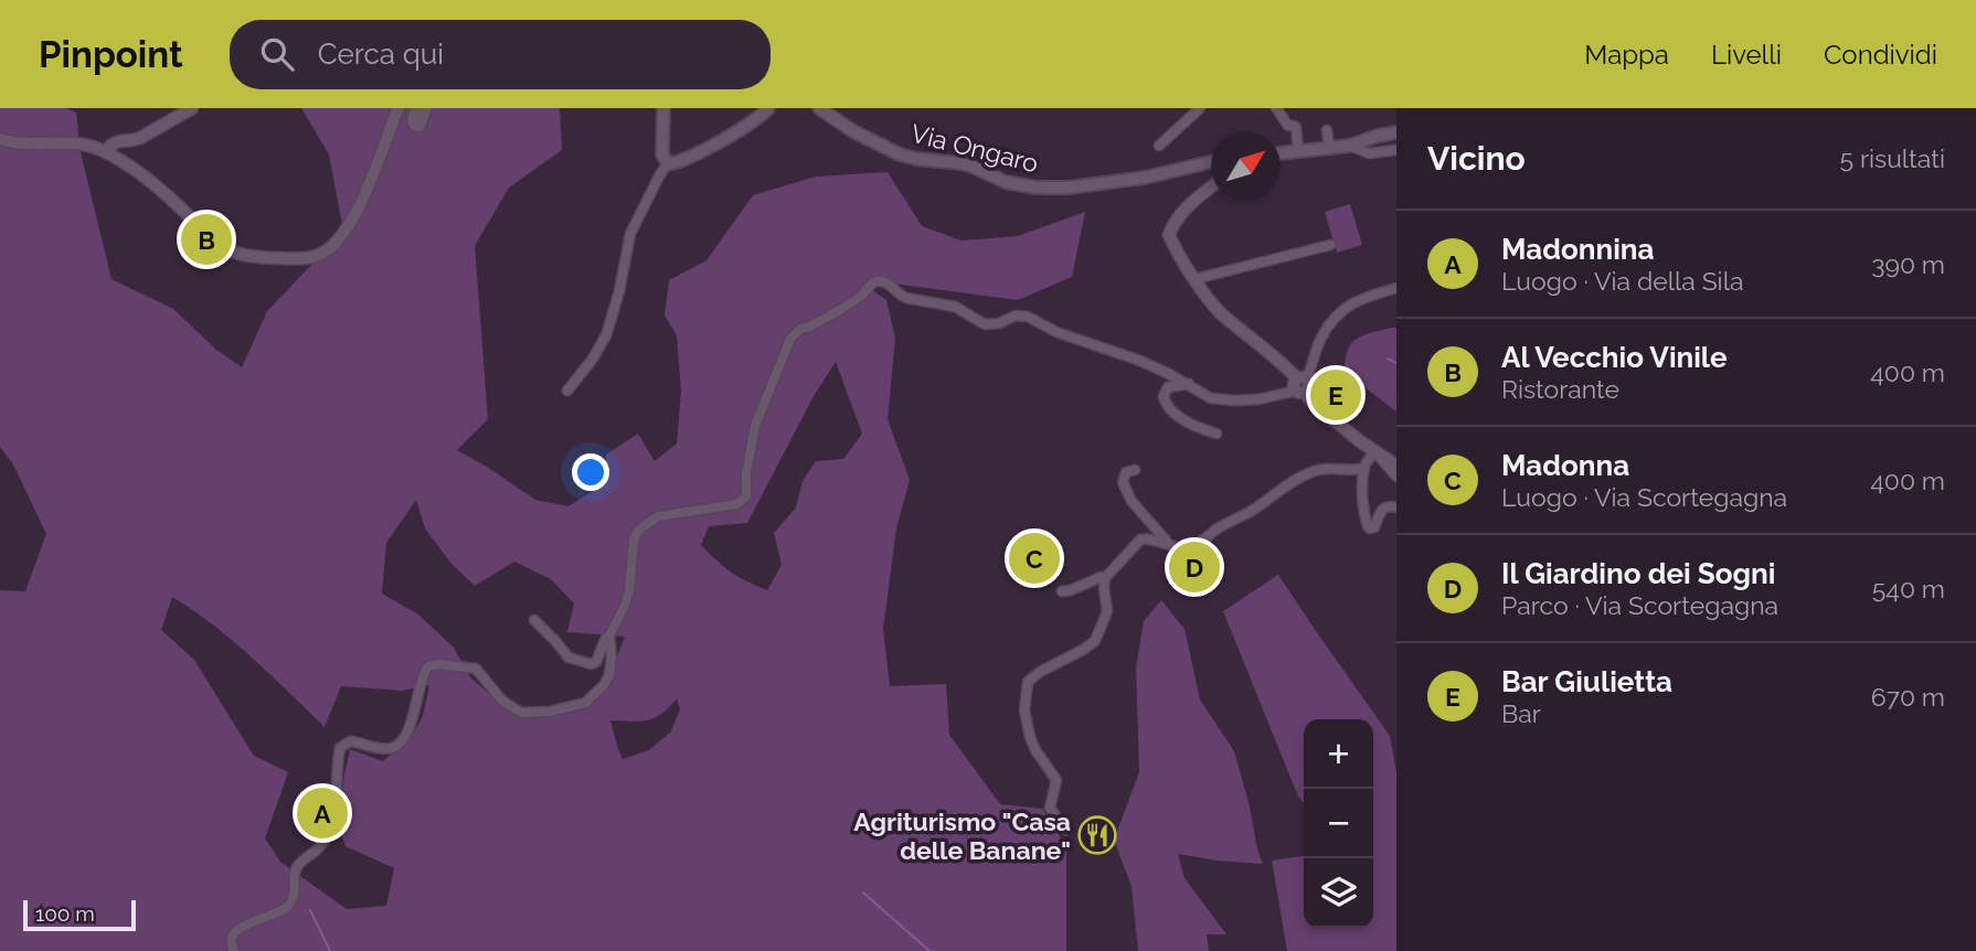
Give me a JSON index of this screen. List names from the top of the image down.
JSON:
{
  "streets": {
    "main road": ["Via Ongaro"]
  },
  "places": {
    "restaurant": ["Agriturismo \"Casa delle Banane\""]
  },
  "scale_bar": "100 m",
  "north": "top right",
  "page": {
    "header": "Pinpoint",
    "search": "Cerca qui",
    "nav": ["Mappa", "Livelli", "Condividi"],
    "heading": ["Vicino", "5 risultati"],
    "list": [
      {
        "mark": "A",
        "name": "Madonnina",
        "note": "Luogo · Via della Sila",
        "value": "390 m"
      },
      {
        "mark": "B",
        "name": "Al Vecchio Vinile",
        "note": "Ristorante",
        "value": "400 m"
      },
      {
        "mark": "C",
        "name": "Madonna",
        "note": "Luogo · Via Scortegagna",
        "value": "400 m"
      },
      {
        "mark": "D",
        "name": "Il Giardino dei Sogni",
        "note": "Parco · Via Scortegagna",
        "value": "540 m"
      },
      {
        "mark": "E",
        "name": "Bar Giulietta",
        "note": "Bar",
        "value": "670 m"
      }
    ],
    "pins": [
      "B",
      "E",
      "C",
      "D",
      "A"
    ],
    "map_buttons": ["+", "−"],
    "scale": "100 m"
  }
}
